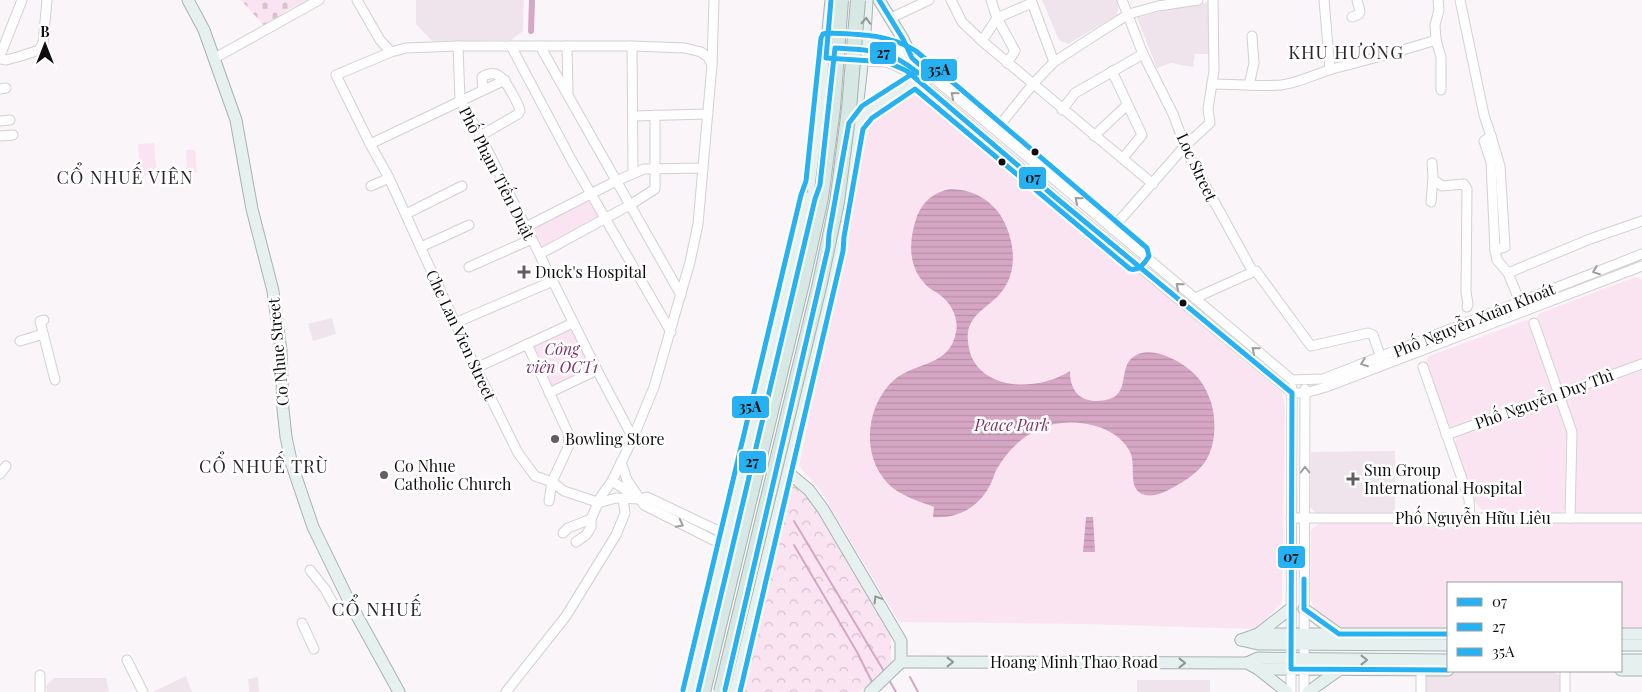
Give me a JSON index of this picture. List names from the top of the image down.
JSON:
{
  "streets": {
    "main road": ["Co Nhue Street", "Hoang Minh Thao Road"],
    "street": [
      "Loc Street",
      "Phố Phạm Tiến Duật",
      "Phố Nguyễn Xuân Khoát",
      "Che Lan Vien Street",
      "Phố Nguyễn Duy Thì",
      "Phố Nguyễn Hữu Liêu"
    ]
  },
  "crossings": [
    ["Loc Street", "Phố Nguyễn Xuân Khoát"]
  ],
  "districts": [
    "KHU HƯƠNG",
    "CỔ NHUẾ VIÊN",
    "CỔ NHUẾ TRÙ",
    "CỔ NHUẾ"
  ],
  "parks": ["Công viên OCT1", "Peace Park"],
  "places": {
    "health": ["Duck's Hospital", "Sun Group International Hospital"],
    "other": ["Bowling Store", "Co Nhue Catholic Church"]
  },
  "lines": ["transit line 07", "transit line 35A", "transit line 27"],
  "legend": ["07", "27", "35A"],
  "north": "top"
}
